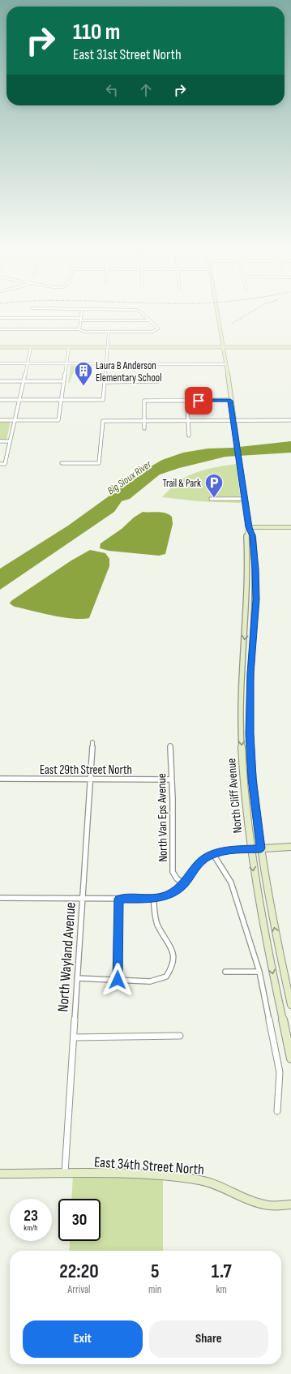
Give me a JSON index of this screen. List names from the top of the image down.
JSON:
{
  "streets": {
    "main road": ["North Cliff Avenue", "East 34th Street North"],
    "street": ["East 29th Street North", "North Van Eps Avenue", "North Wayland Avenue"]
  },
  "crossings": [
    ["East 29th Street North", "North Van Eps Avenue"],
    ["East 29th Street North", "North Wayland Avenue"],
    ["North Wayland Avenue", "East 34th Street North"]
  ],
  "water": ["Big Sioux River"],
  "places": {
    "building": ["Laura B Anderson Elementary School"],
    "parking": ["Trail & Park"]
  },
  "page": {
    "turn": ["110 m", "East 31st Street North"],
    "speed": "23 km/h",
    "limit": "30",
    "eta": [
      "22:20",
      "Arrival",
      "5",
      "min",
      "1.7",
      "km"
    ],
    "buttons": ["Exit", "Share"]
  }
}
